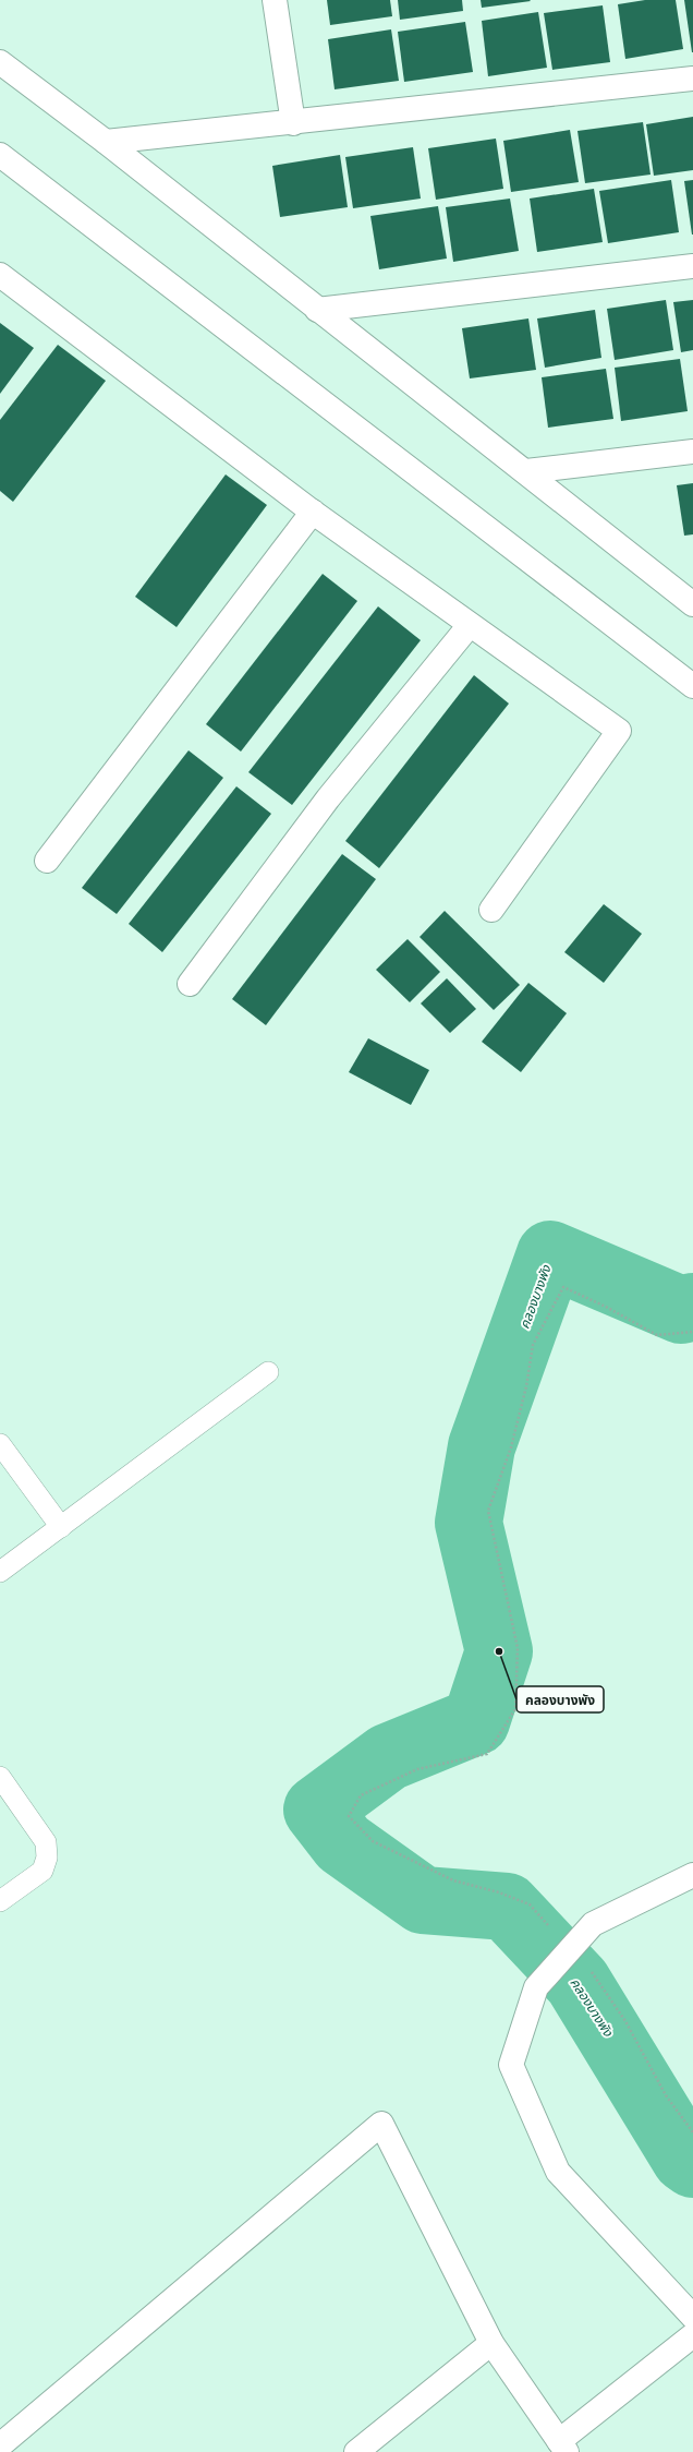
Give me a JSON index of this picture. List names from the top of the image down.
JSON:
{
  "water": ["คลองบางพัง"],
  "places": ["คลองบางพัง"]
}
